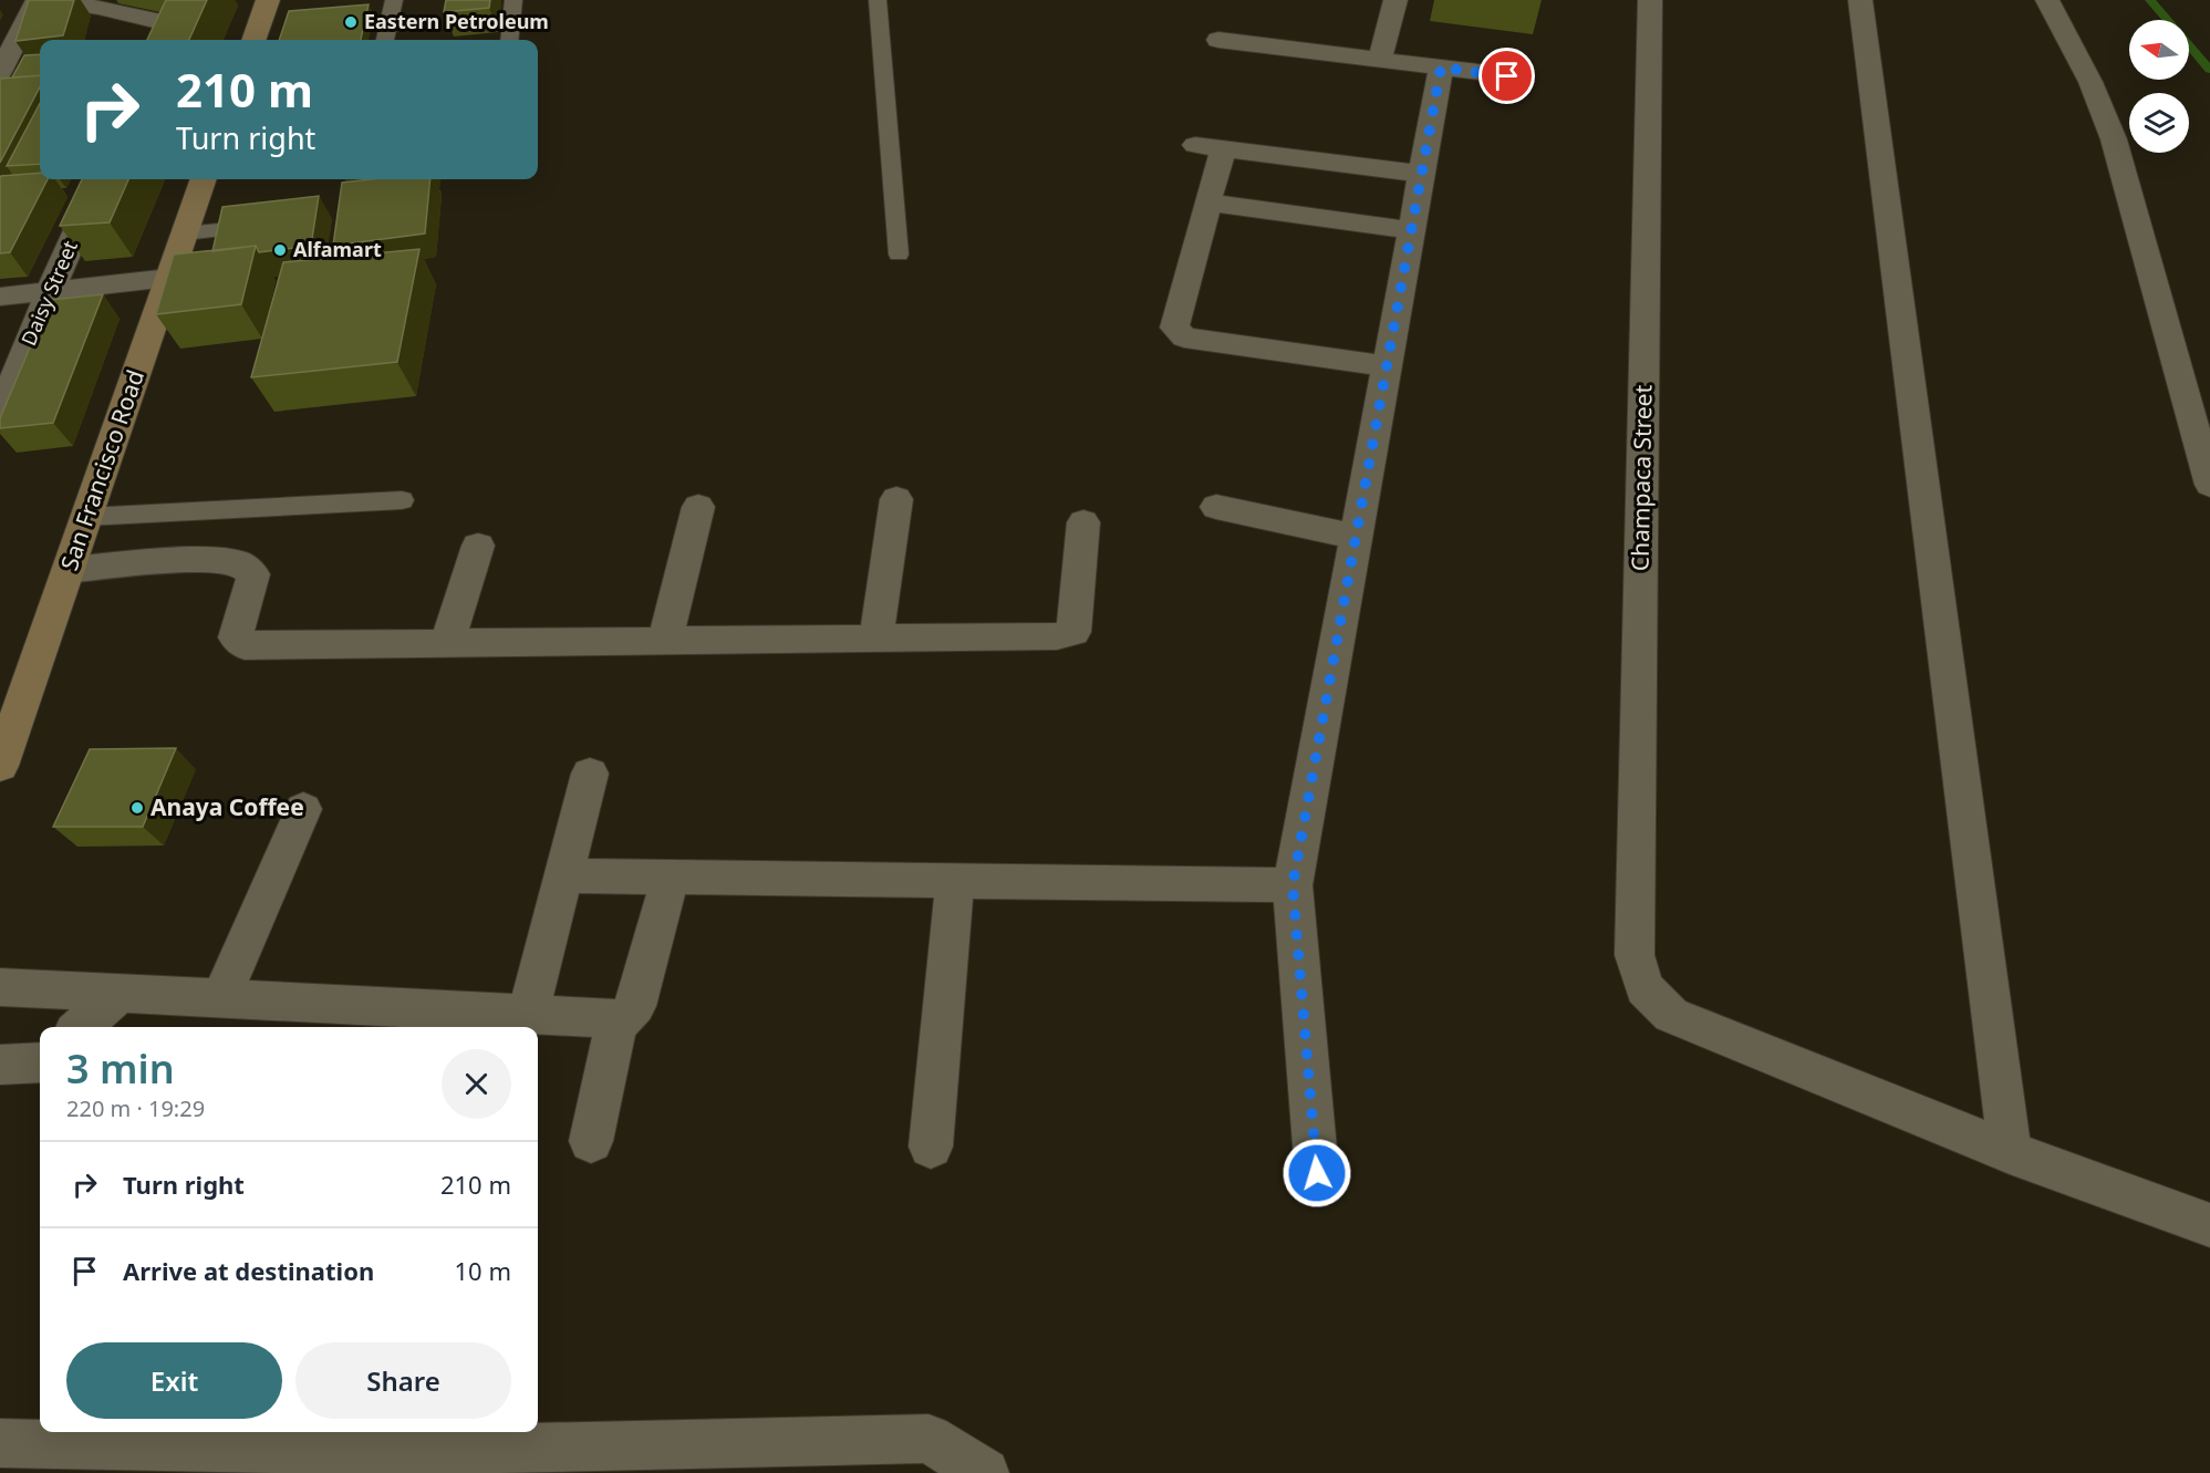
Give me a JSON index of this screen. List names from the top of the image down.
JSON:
{
  "streets": {
    "main road": ["San Francisco Road"],
    "street": ["Daisy Street", "Champaca Street"]
  },
  "places": ["Eastern Petroleum", "Alfamart", "Anaya Coffee"],
  "north": "left",
  "page": {
    "turn": ["210 m", "Turn right"],
    "heading": ["3 min", "220 m · 19:29"],
    "list": [
      {
        "name": "Turn right",
        "value": "210 m"
      },
      {
        "name": "Arrive at destination",
        "value": "10 m"
      }
    ],
    "buttons": ["Exit", "Share"]
  }
}
